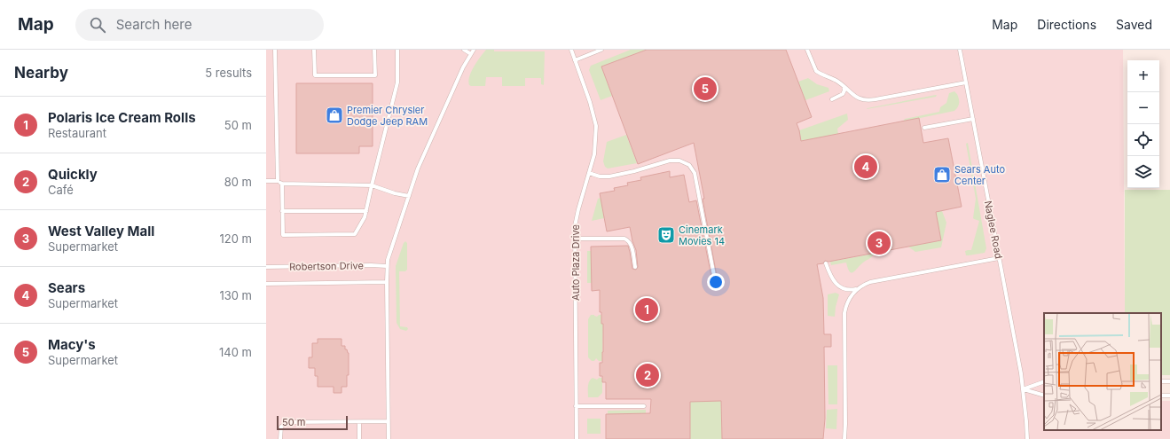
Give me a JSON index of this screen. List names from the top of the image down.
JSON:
{
  "streets": {
    "lane": ["Naglee Road", "Auto Plaza Drive", "Robertson Drive"]
  },
  "places": {
    "shop": ["Premier Chrysler Dodge Jeep RAM", "Sears Auto Center"],
    "theatre": ["Cinemark Movies 14"]
  },
  "scale_bar": "50 m",
  "page": {
    "header": "Map",
    "search": "Search here",
    "nav": ["Map", "Directions", "Saved"],
    "heading": ["Nearby", "5 results"],
    "map_buttons": ["+", "−"],
    "pins": [
      "5",
      "4",
      "3",
      "1",
      "2"
    ],
    "list": [
      {
        "mark": "1",
        "name": "Polaris Ice Cream Rolls",
        "note": "Restaurant",
        "value": "50 m"
      },
      {
        "mark": "2",
        "name": "Quickly",
        "note": "Café",
        "value": "80 m"
      },
      {
        "mark": "3",
        "name": "West Valley Mall",
        "note": "Supermarket",
        "value": "120 m"
      },
      {
        "mark": "4",
        "name": "Sears",
        "note": "Supermarket",
        "value": "130 m"
      },
      {
        "mark": "5",
        "name": "Macy's",
        "note": "Supermarket",
        "value": "140 m"
      }
    ],
    "scale": "50 m"
  }
}
